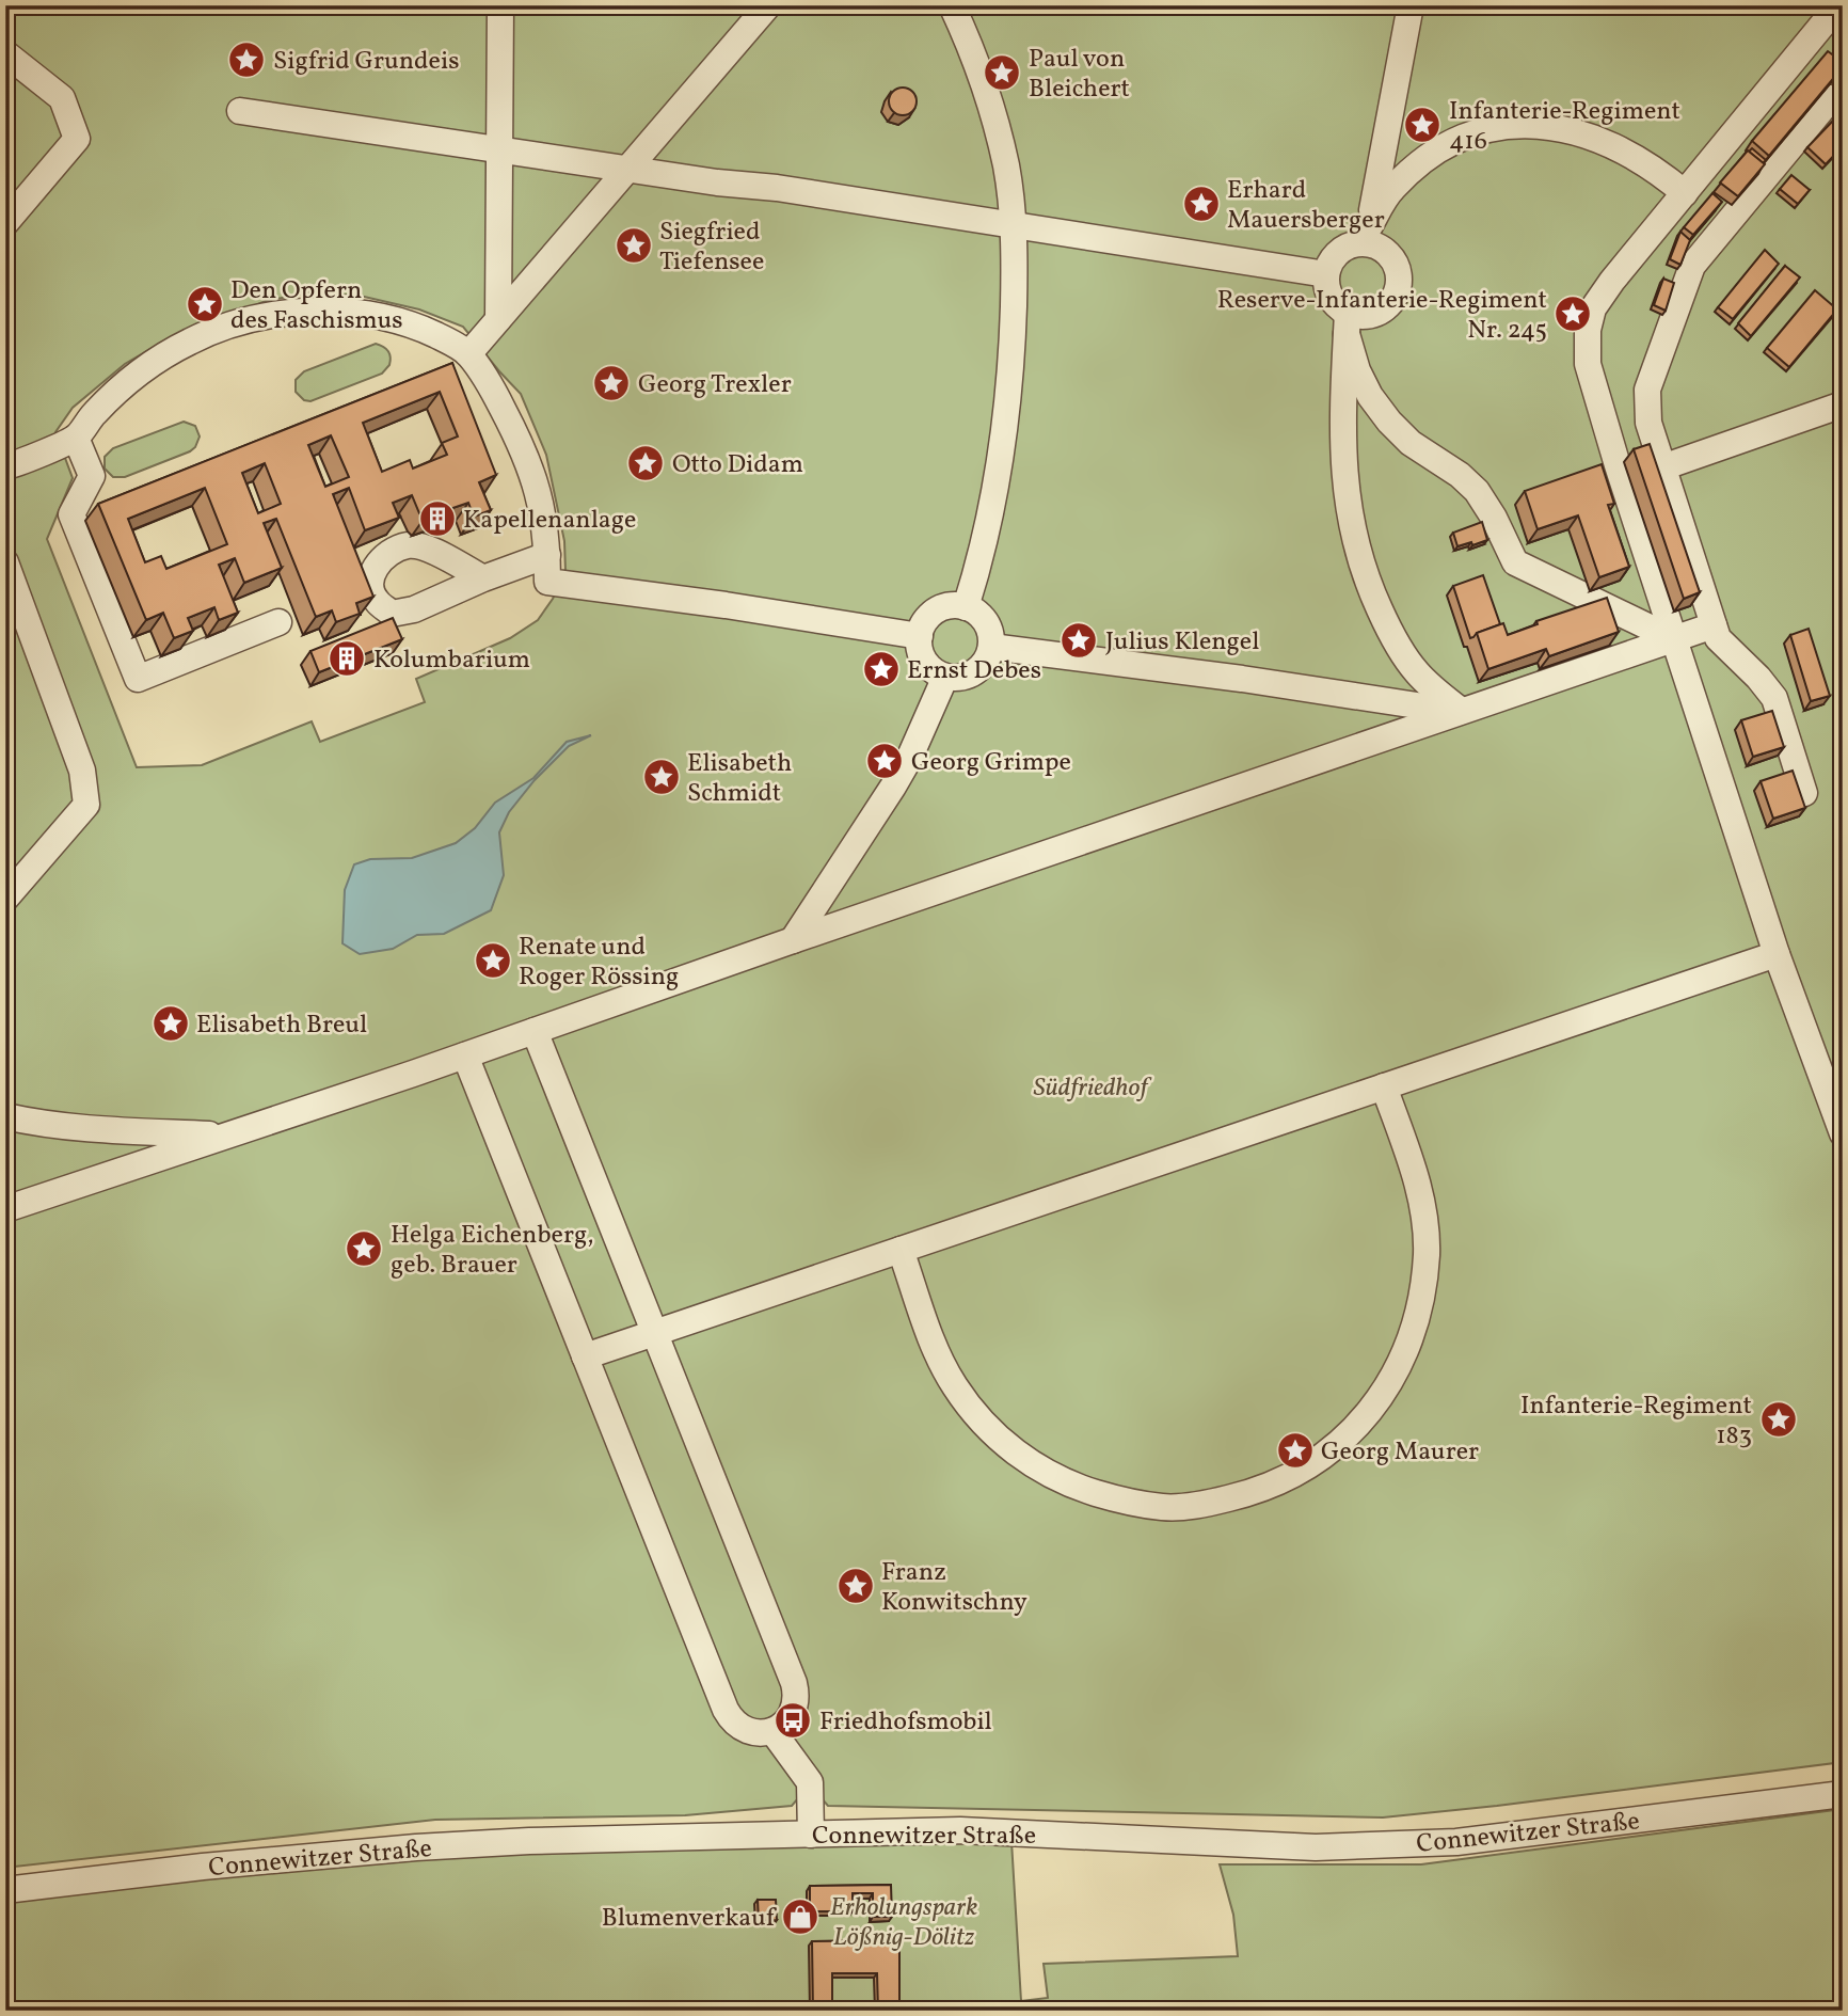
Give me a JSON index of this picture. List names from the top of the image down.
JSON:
{
  "streets": {
    "street": ["Connewitzer Straße"]
  },
  "parks": ["Südfriedhof", "Erholungspark Lößnig-Dölitz"],
  "places": {
    "place": [
      "Sigfrid Grundeis",
      "Paul von Bleichert",
      "Infanterie-Regiment 416",
      "Erhard Mauersberger",
      "Siegfried Tiefensee",
      "Den Opfern des Faschismus",
      "Reserve-Infanterie-Regiment Nr. 245",
      "Georg Trexler",
      "Otto Didam",
      "Julius Klengel",
      "Ernst Debes",
      "Georg Grimpe",
      "Elisabeth Schmidt",
      "Renate und Roger Rössing",
      "Elisabeth Breul",
      "Helga Eichenberg, geb. Brauer",
      "Infanterie-Regiment 183",
      "Georg Maurer",
      "Franz Konwitschny"
    ],
    "building": ["Kapellenanlage", "Kolumbarium"],
    "bus stop": ["Friedhofsmobil"],
    "shop": ["Blumenverkauf"]
  }
}
